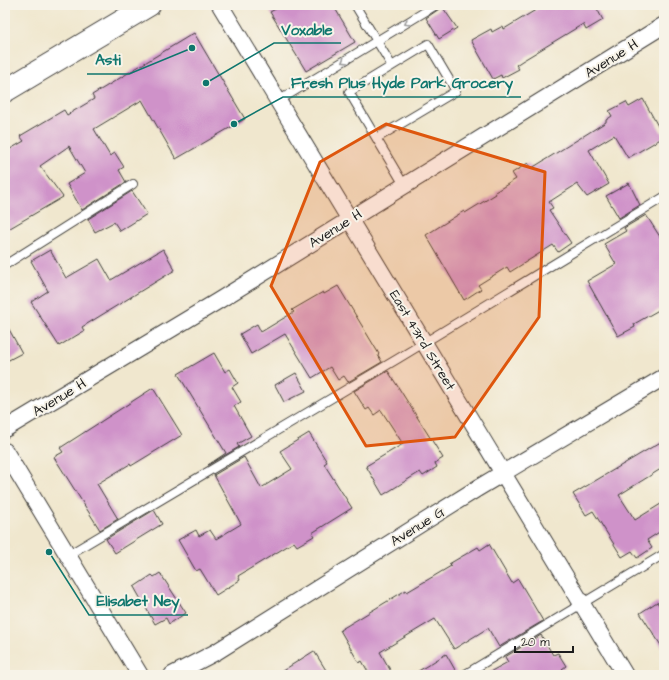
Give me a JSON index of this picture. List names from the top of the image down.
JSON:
{
  "streets": {
    "street": ["Avenue H", "East 43rd Street", "Avenue G"]
  },
  "crossings": [
    ["Avenue H", "East 43rd Street"],
    ["East 43rd Street", "Avenue G"]
  ],
  "places": [
    "Asti",
    "Voxable",
    "Fresh Plus Hyde Park Grocery",
    "Elisabet Ney"
  ],
  "scale_bar": "20 m"
}
